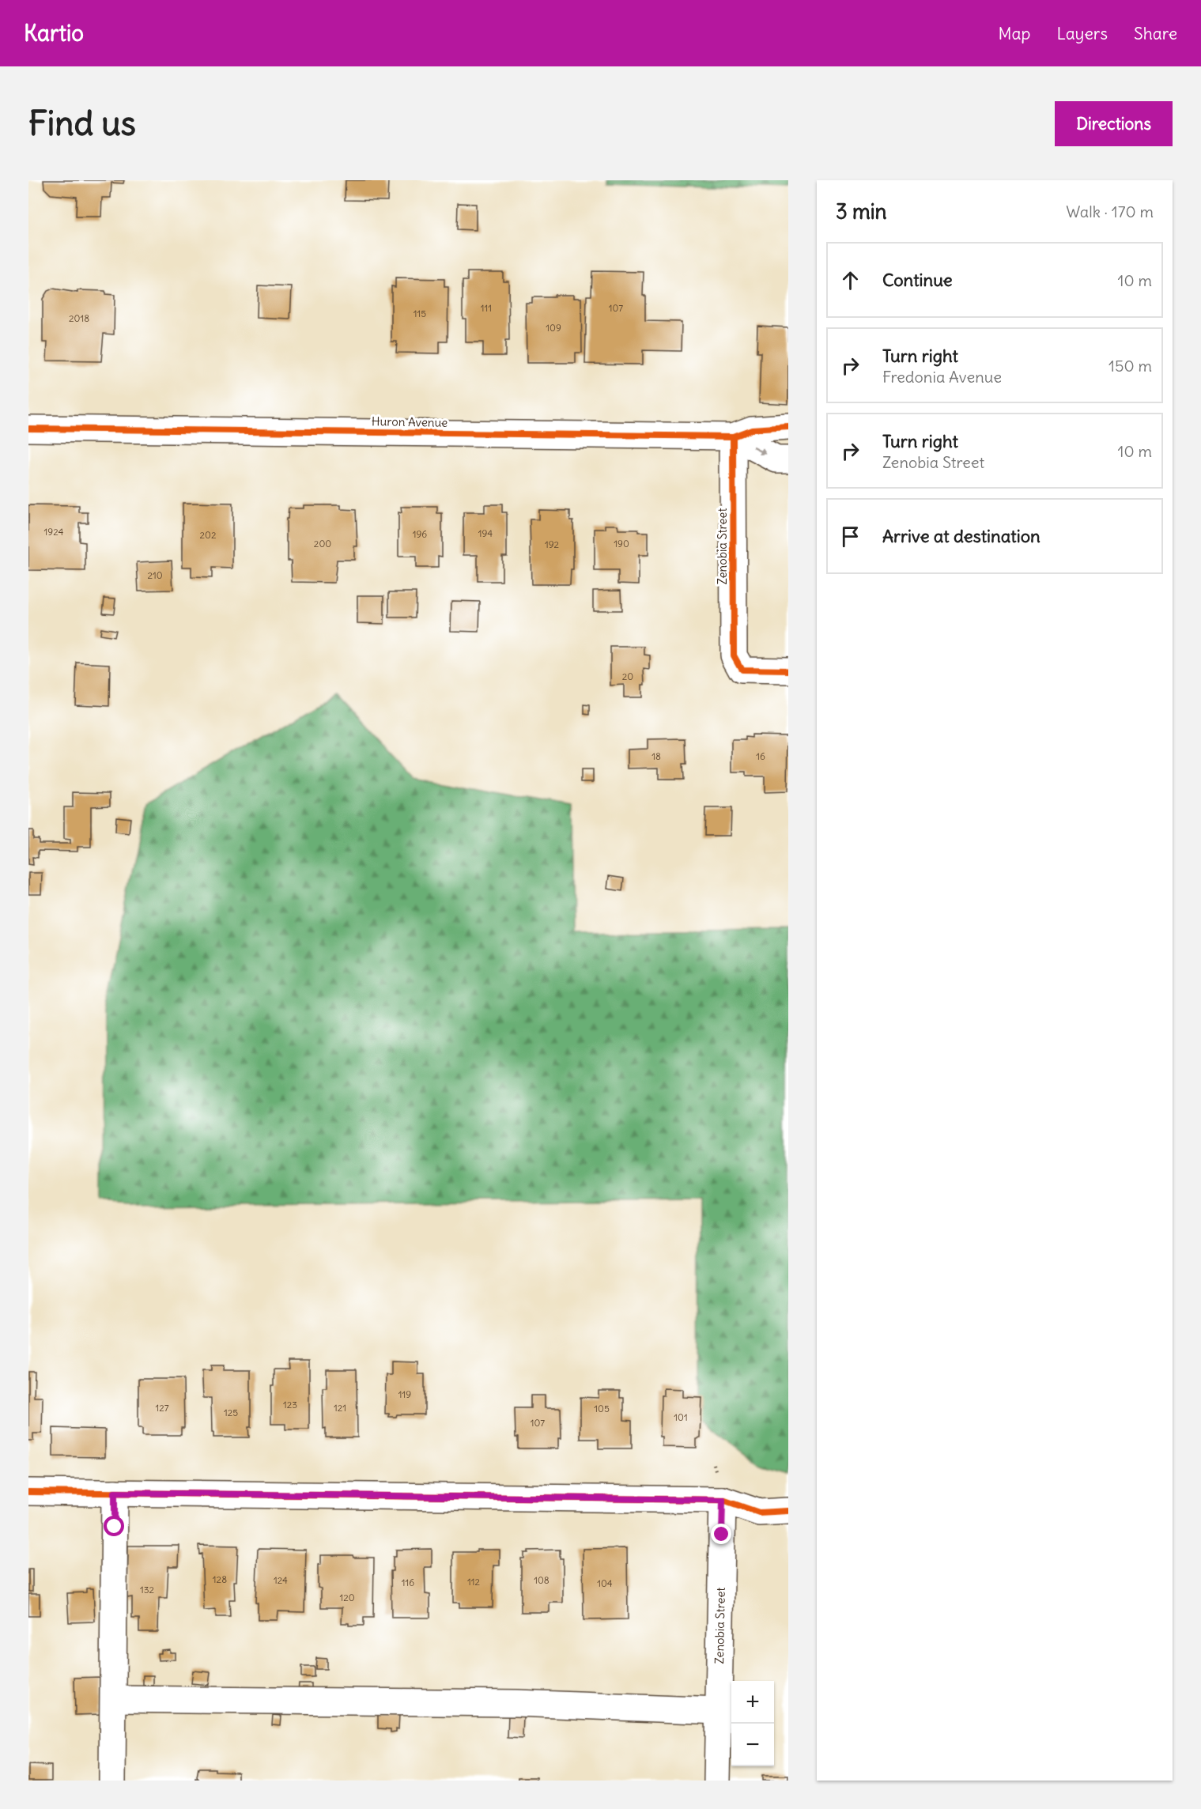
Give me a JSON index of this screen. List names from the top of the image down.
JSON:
{
  "streets": {
    "street": ["Huron Avenue", "Zenobia Street"]
  },
  "crossings": [
    ["Huron Avenue", "Zenobia Street"]
  ],
  "house_numbers": [
    "111",
    "107",
    "115",
    "2018",
    "109",
    "1924",
    "194",
    "196",
    "202",
    "200",
    "190",
    "192",
    "210",
    "20",
    "18",
    "16",
    "119",
    "123",
    "127",
    "121",
    "105",
    "125",
    "101",
    "107",
    "128",
    "124",
    "108",
    "112",
    "116",
    "104",
    "132",
    "120"
  ],
  "page": {
    "header": "Kartio",
    "nav": ["Map", "Layers", "Share"],
    "buttons": "Directions",
    "title": "Find us",
    "heading": ["3 min", "Walk · 170 m"],
    "list": [
      ["Continue", "10 m"],
      ["Turn right", "Fredonia Avenue", "150 m"],
      ["Turn right", "Zenobia Street", "10 m"],
      "Arrive at destination"
    ],
    "map_buttons": ["+", "−"]
  }
}
